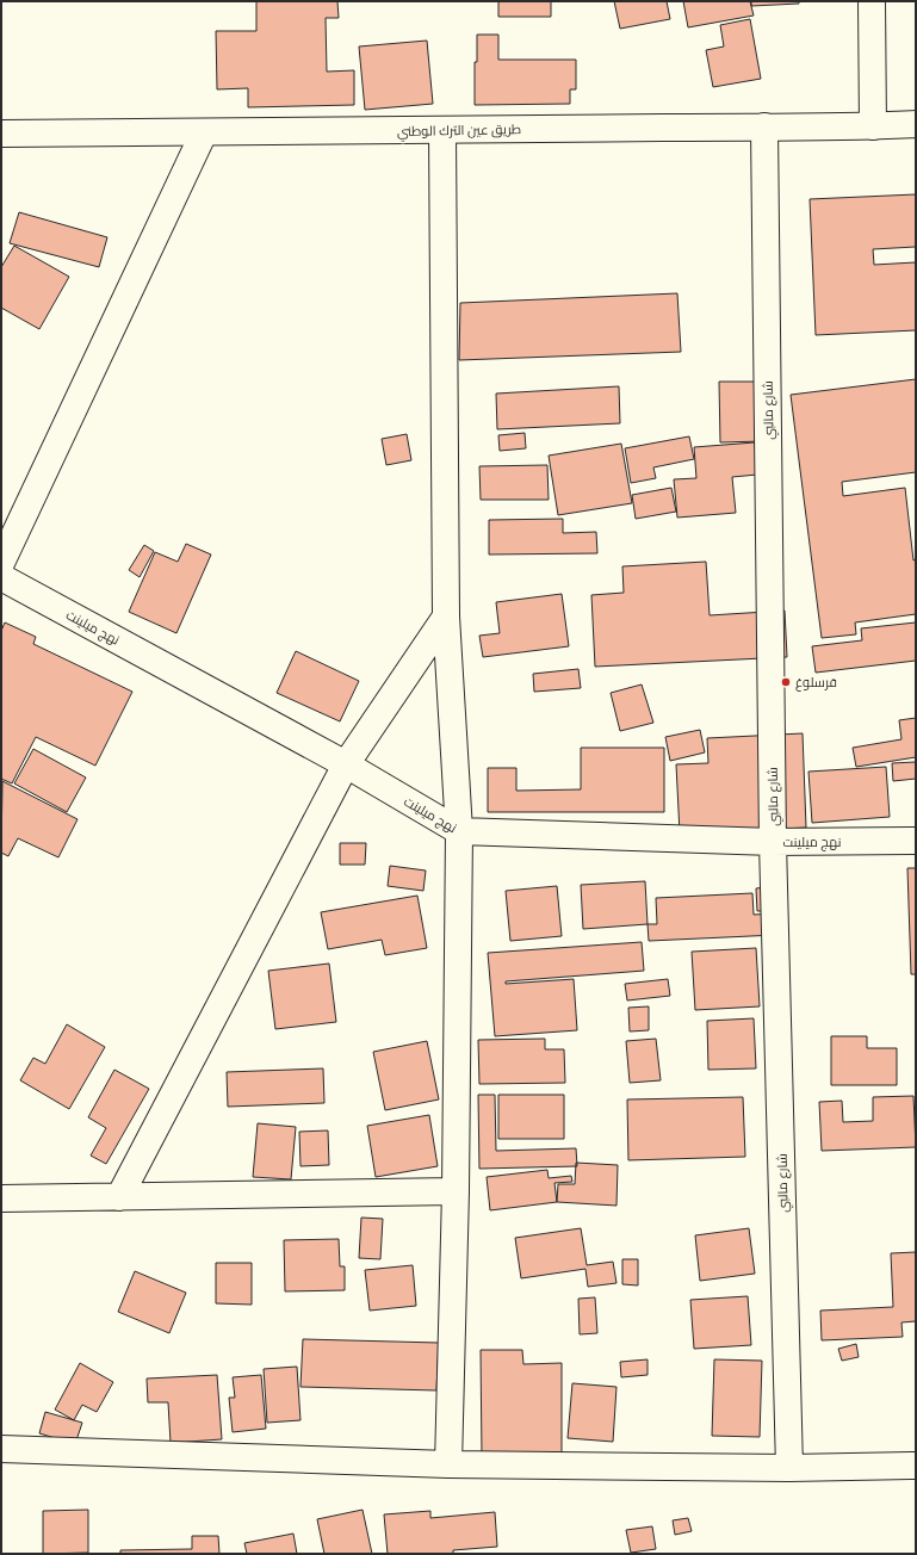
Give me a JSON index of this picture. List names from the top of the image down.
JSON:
{
  "streets": {
    "street": ["طريق عين الترك الوطني", "شارع مالبي", "نهج ميلينت"]
  },
  "crossings": [
    ["طريق عين الترك الوطني", "شارع مالبي"],
    ["شارع مالبي", "نهج ميلينت"]
  ],
  "places": ["فرسلوغ"]
}
